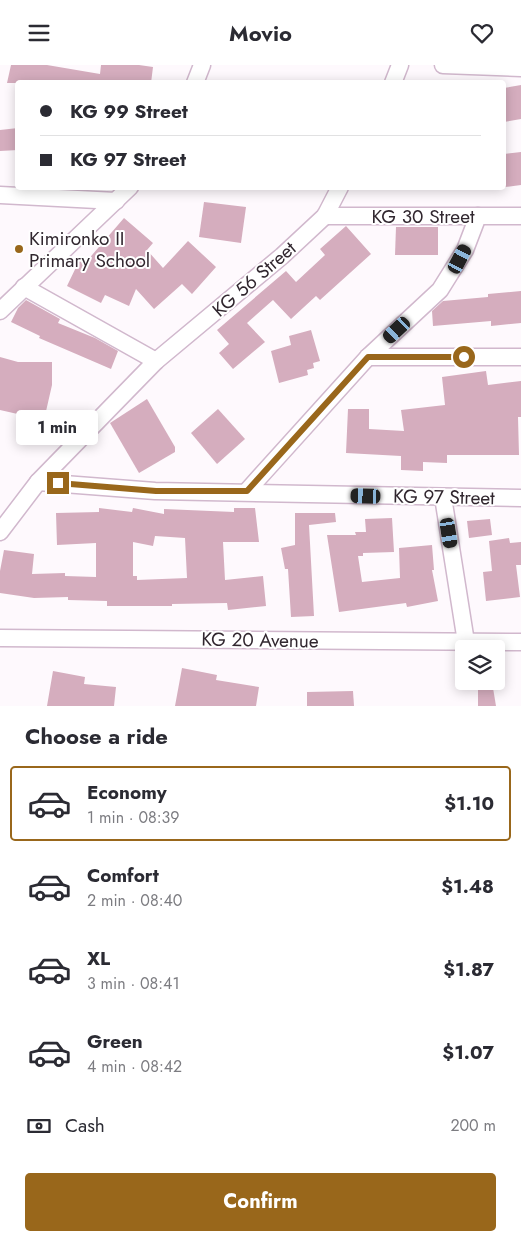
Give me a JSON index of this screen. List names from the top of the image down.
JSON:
{
  "streets": {
    "street": [
      "KG 30 Street",
      "KG 56 Street",
      "KG 97 Street",
      "KG 20 Avenue"
    ]
  },
  "crossings": [
    ["KG 30 Street", "KG 56 Street"],
    ["KG 56 Street", "KG 97 Street"]
  ],
  "places": ["Kimironko II Primary School"],
  "page": {
    "header": "Movio",
    "banner": ["KG 99 Street", "KG 97 Street"],
    "bubble": "1 min",
    "heading": "Choose a ride",
    "list": [
      {
        "name": "Economy",
        "note": "1 min · 08:39",
        "value": "$1.10"
      },
      {
        "name": "Comfort",
        "note": "2 min · 08:40",
        "value": "$1.48"
      },
      {
        "name": "XL",
        "note": "3 min · 08:41",
        "value": "$1.87"
      },
      {
        "name": "Green",
        "note": "4 min · 08:42",
        "value": "$1.07"
      }
    ],
    "pay": ["Cash", "200 m"],
    "buttons": "Confirm"
  }
}
